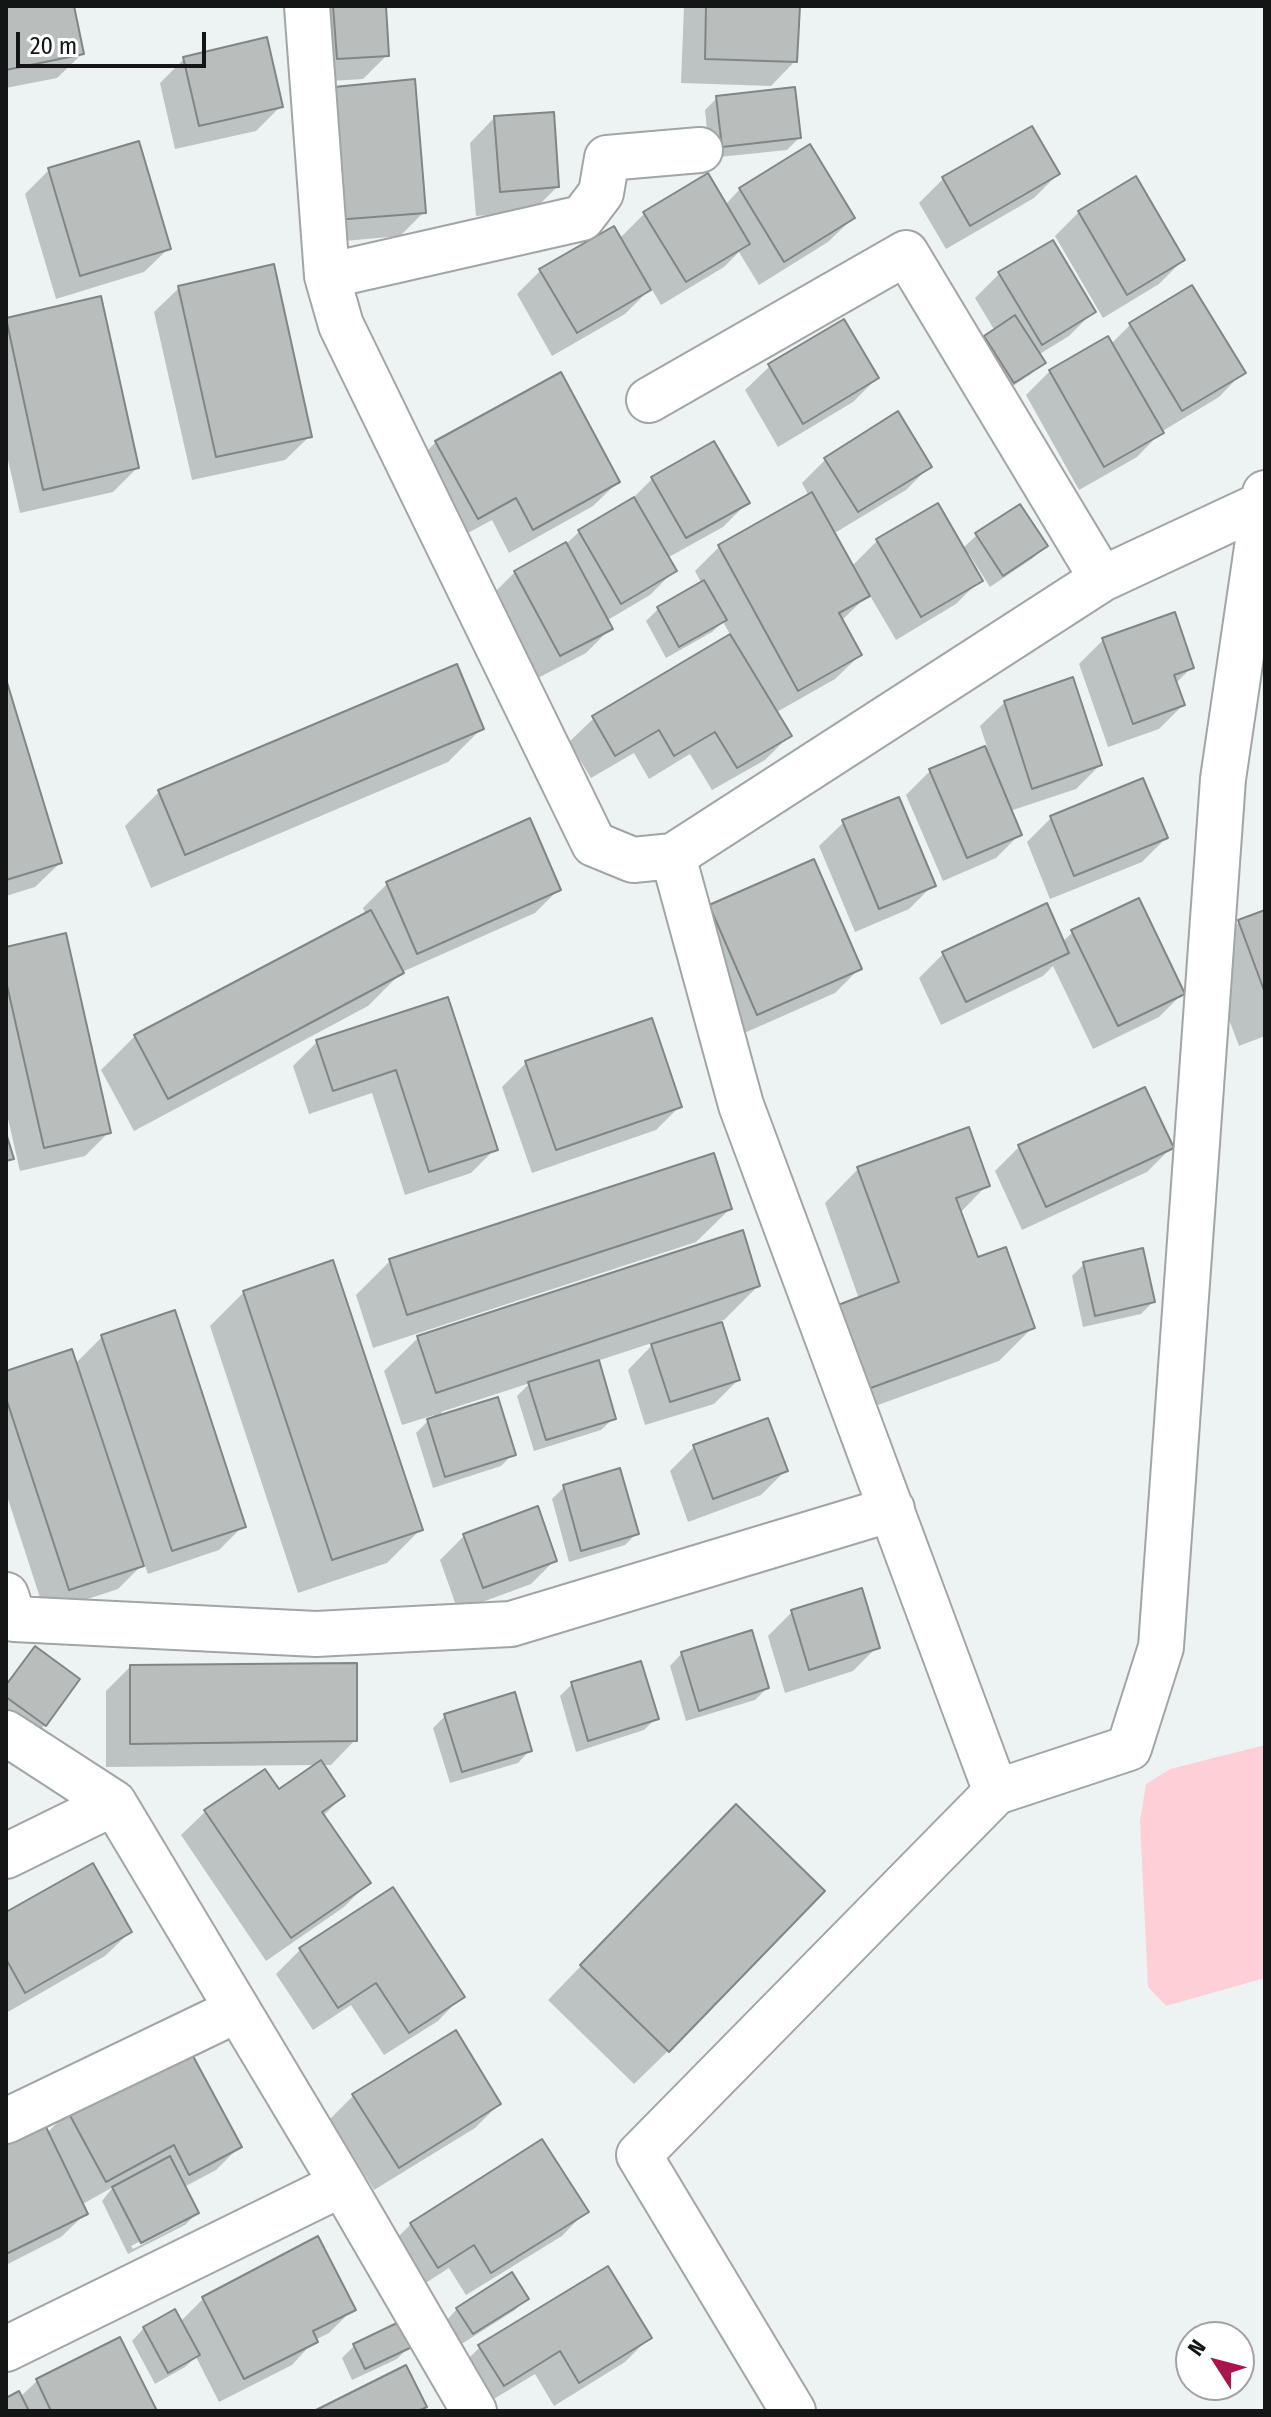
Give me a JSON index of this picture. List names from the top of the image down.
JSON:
{
  "scale_bar": "20 m",
  "north": "top left"
}
